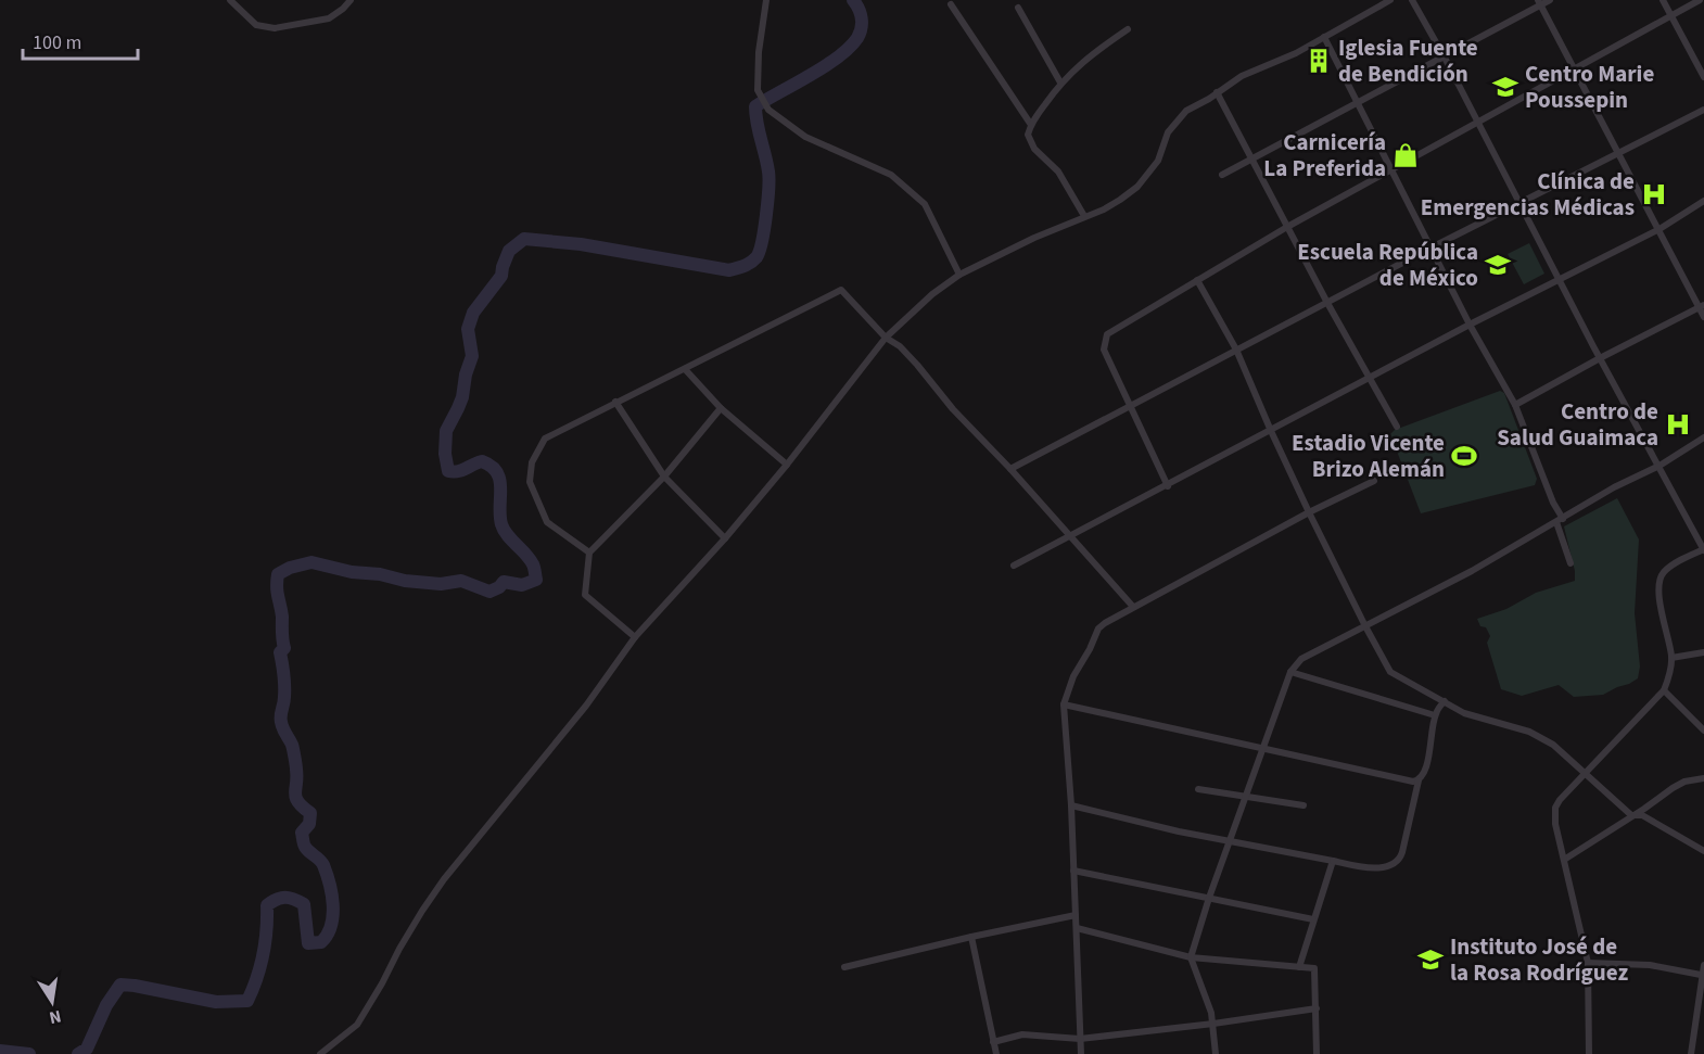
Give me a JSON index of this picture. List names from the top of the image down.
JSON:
{
  "places": {
    "building": ["Iglesia Fuente de Bendición"],
    "school or university": ["Centro Marie Poussepin", "Escuela República de México", "Instituto José de la Rosa Rodríguez"],
    "shop": ["Carnicería La Preferida"],
    "hospital": ["Clínica de Emergencias Médicas", "Centro de Salud Guaimaca"],
    "sports": ["Estadio Vicente Brizo Alemán"]
  },
  "scale_bar": "100 m",
  "north": "bottom"
}
